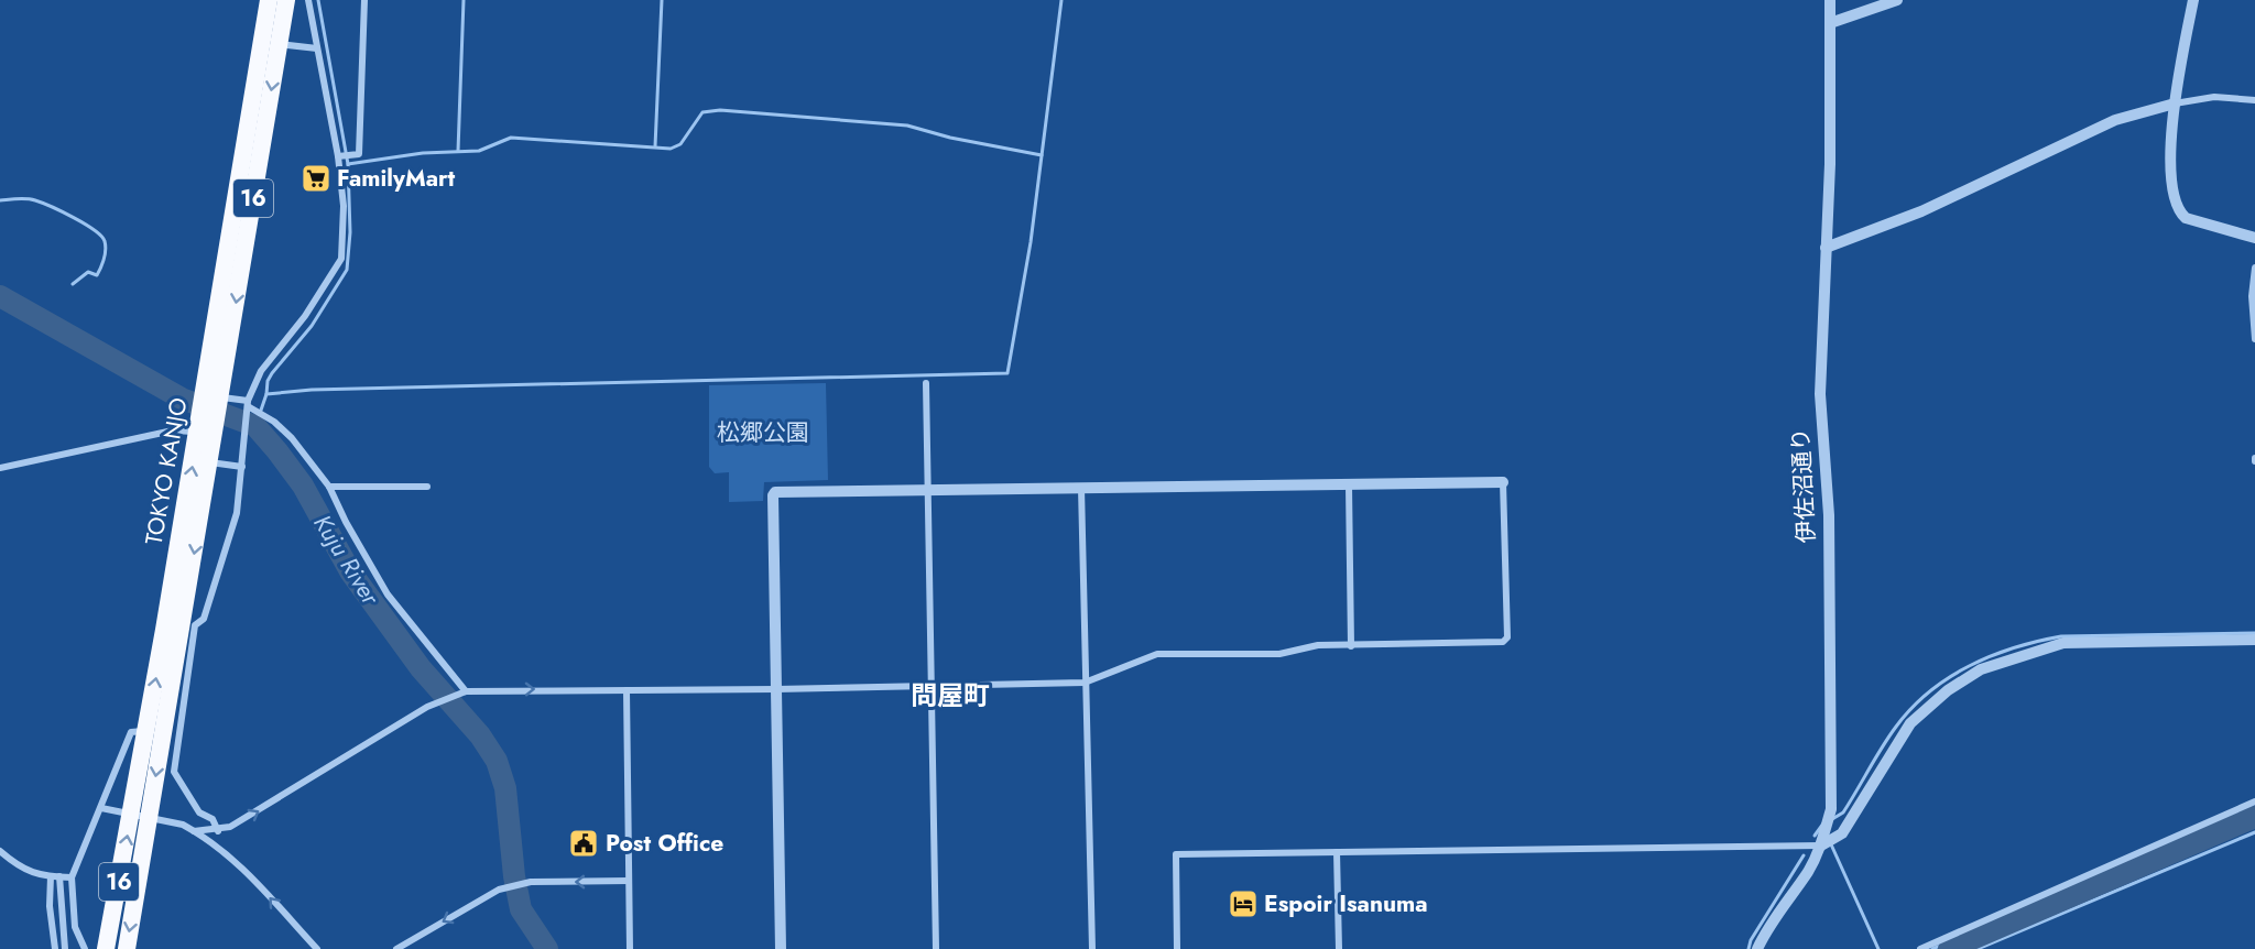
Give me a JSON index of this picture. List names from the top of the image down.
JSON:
{
  "streets": {
    "highway": ["16", "TOKYO KANJO"],
    "street": ["伊佐沼通り"]
  },
  "districts": ["問屋町"],
  "water": ["Kuju River"],
  "parks": ["松郷公園"],
  "places": {
    "supermarket": ["FamilyMart"],
    "public building": ["Post Office"],
    "hotel": ["Espoir Isanuma"]
  }
}
